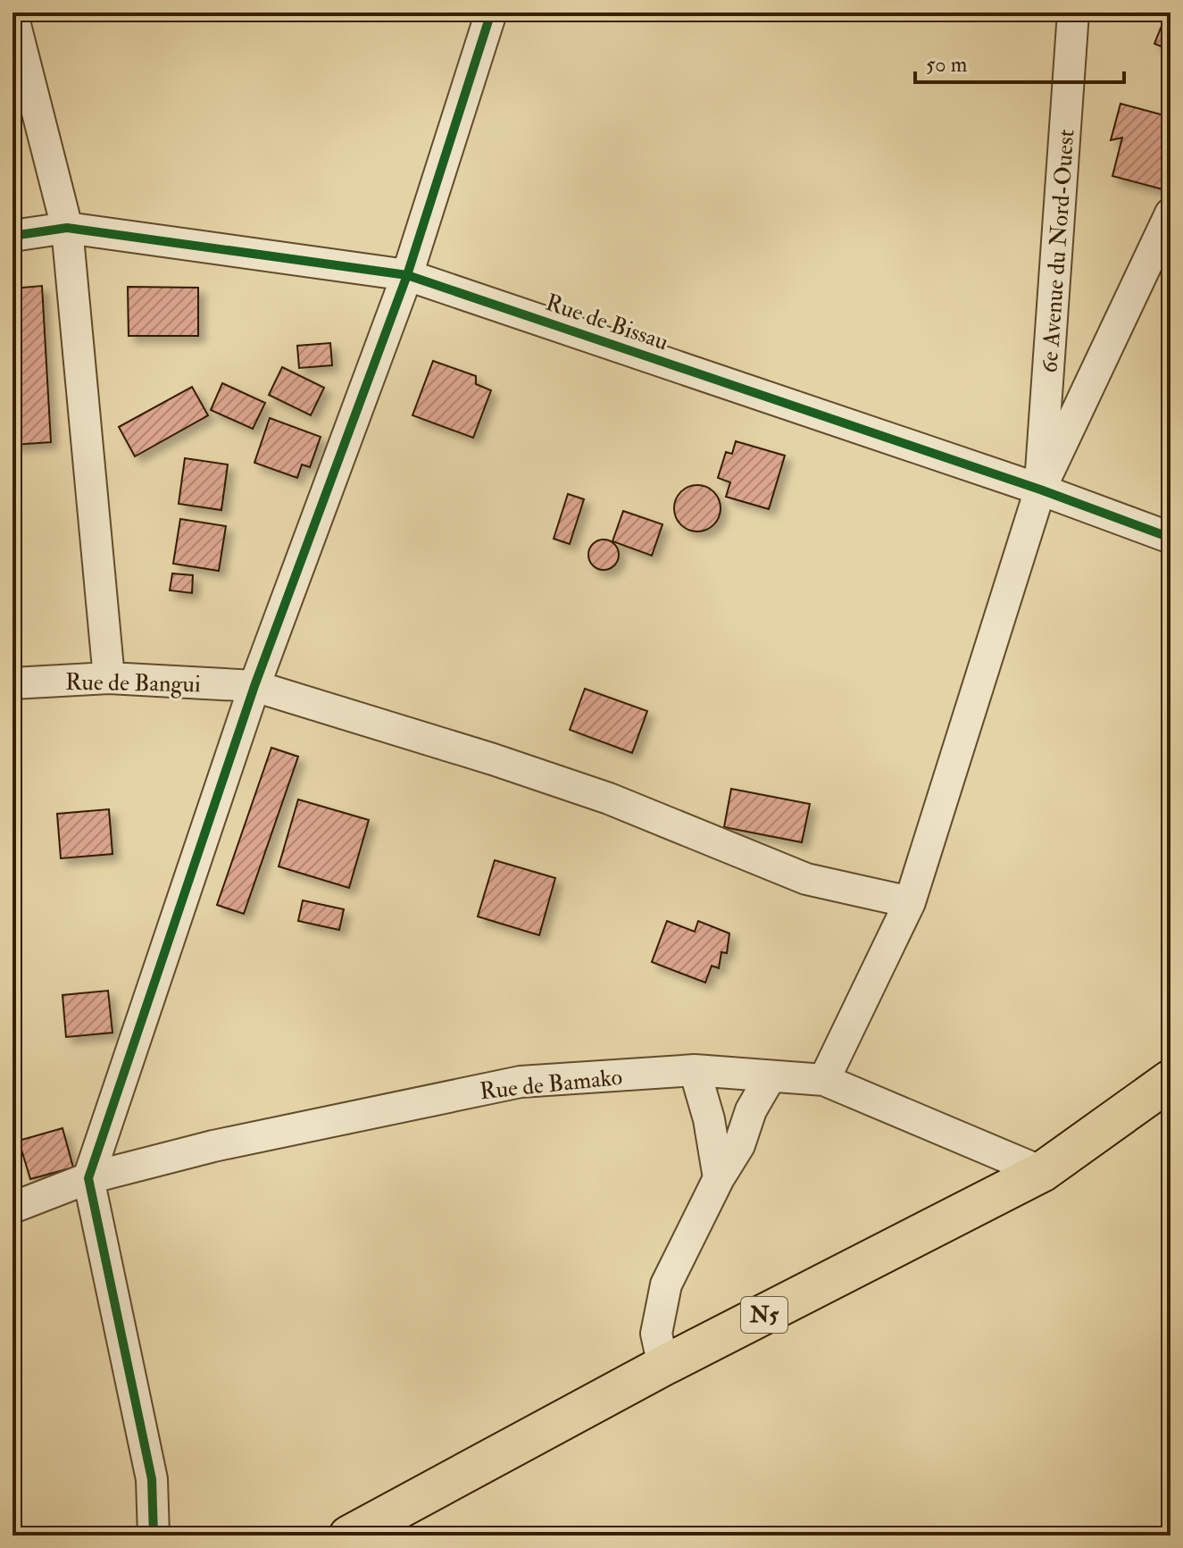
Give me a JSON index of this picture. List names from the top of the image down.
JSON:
{
  "streets": {
    "highway": ["N5"],
    "street": [
      "6e Avenue du Nord-Ouest",
      "Rue de Bissau",
      "Rue de Bangui",
      "Rue de Bamako"
    ]
  },
  "crossings": [
    ["6e Avenue du Nord-Ouest", "Rue de Bissau"],
    ["Rue de Bamako", "N5"]
  ],
  "scale_bar": "50 m"
}
